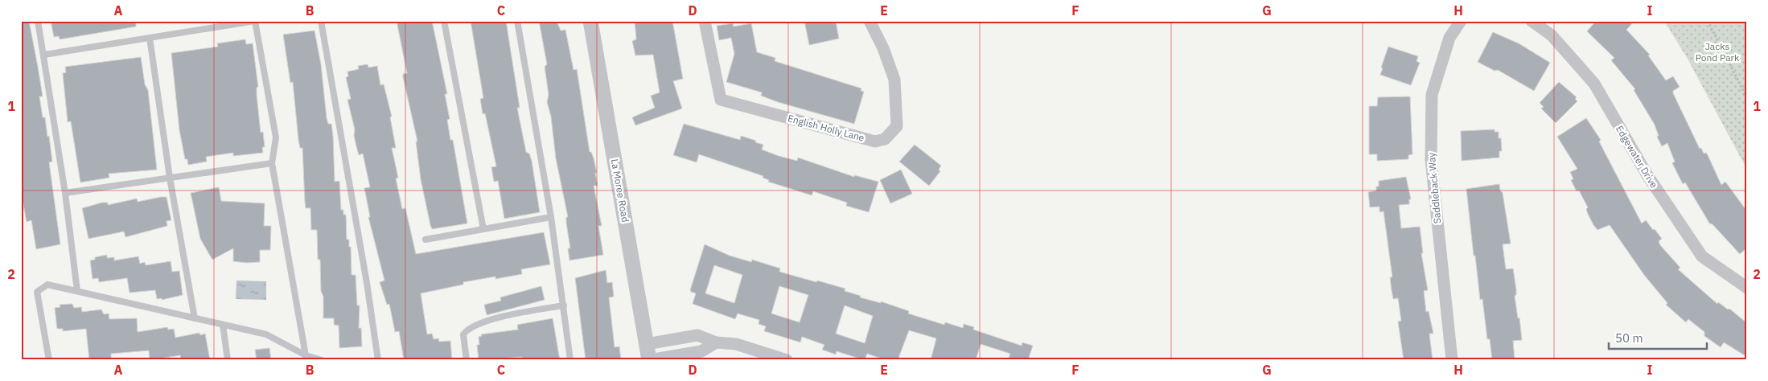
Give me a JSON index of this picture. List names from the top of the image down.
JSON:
{
  "streets": {
    "street": [
      "English Holly Lane",
      "Edgewater Drive",
      "Saddleback Way",
      "La Moree Road"
    ]
  },
  "parks": ["Jacks Pond Park"],
  "scale_bar": "50 m",
  "grid": {
    "columns": [
      "A",
      "B",
      "C",
      "D",
      "E",
      "F",
      "G",
      "H",
      "I"
    ],
    "rows": ["1", "2"]
  }
}
